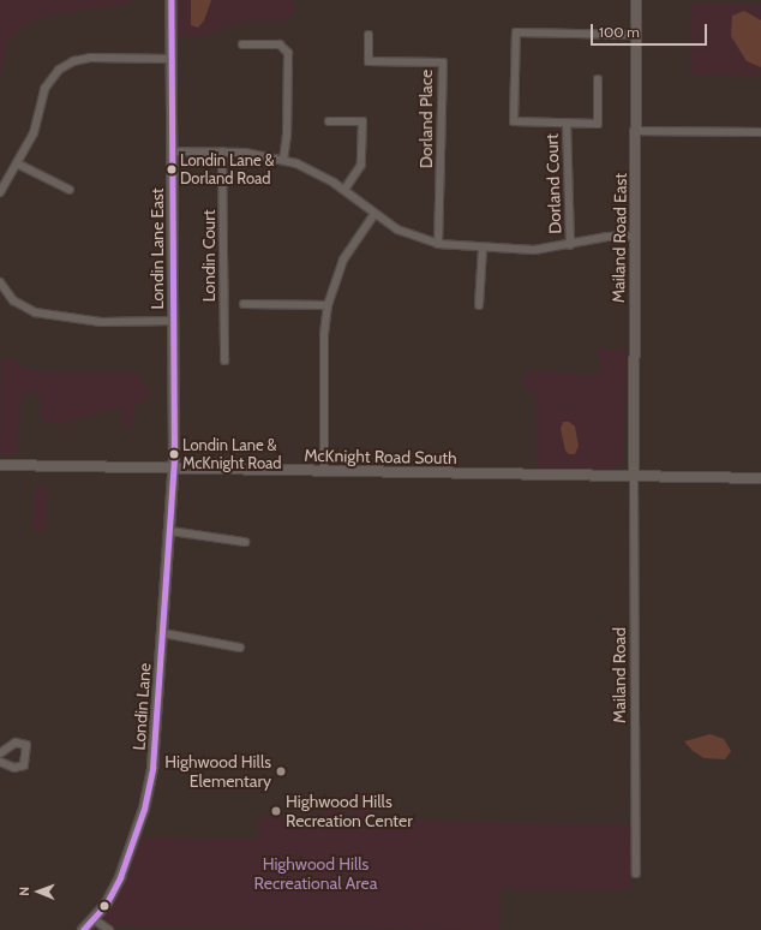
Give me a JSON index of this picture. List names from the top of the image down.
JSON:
{
  "streets": {
    "street": [
      "Dorland Place",
      "Dorland Court",
      "Mailand Road East",
      "Londin Lane East",
      "Londin Court",
      "McKnight Road South",
      "Mailand Road",
      "Londin Lane"
    ]
  },
  "crossings": [
    ["Dorland Court", "Mailand Road East"],
    ["Mailand Road East", "McKnight Road South"],
    ["Mailand Road East", "Mailand Road"],
    ["Londin Lane East", "McKnight Road South"],
    ["Londin Lane East", "Londin Lane"],
    ["McKnight Road South", "Mailand Road"],
    ["McKnight Road South", "Londin Lane"]
  ],
  "parks": ["Highwood Hills Recreational Area"],
  "places": [
    "Londin Lane & Dorland Road",
    "Londin Lane & McKnight Road",
    "Highwood Hills Elementary",
    "Highwood Hills Recreation Center"
  ],
  "scale_bar": "100 m",
  "north": "left"
}
